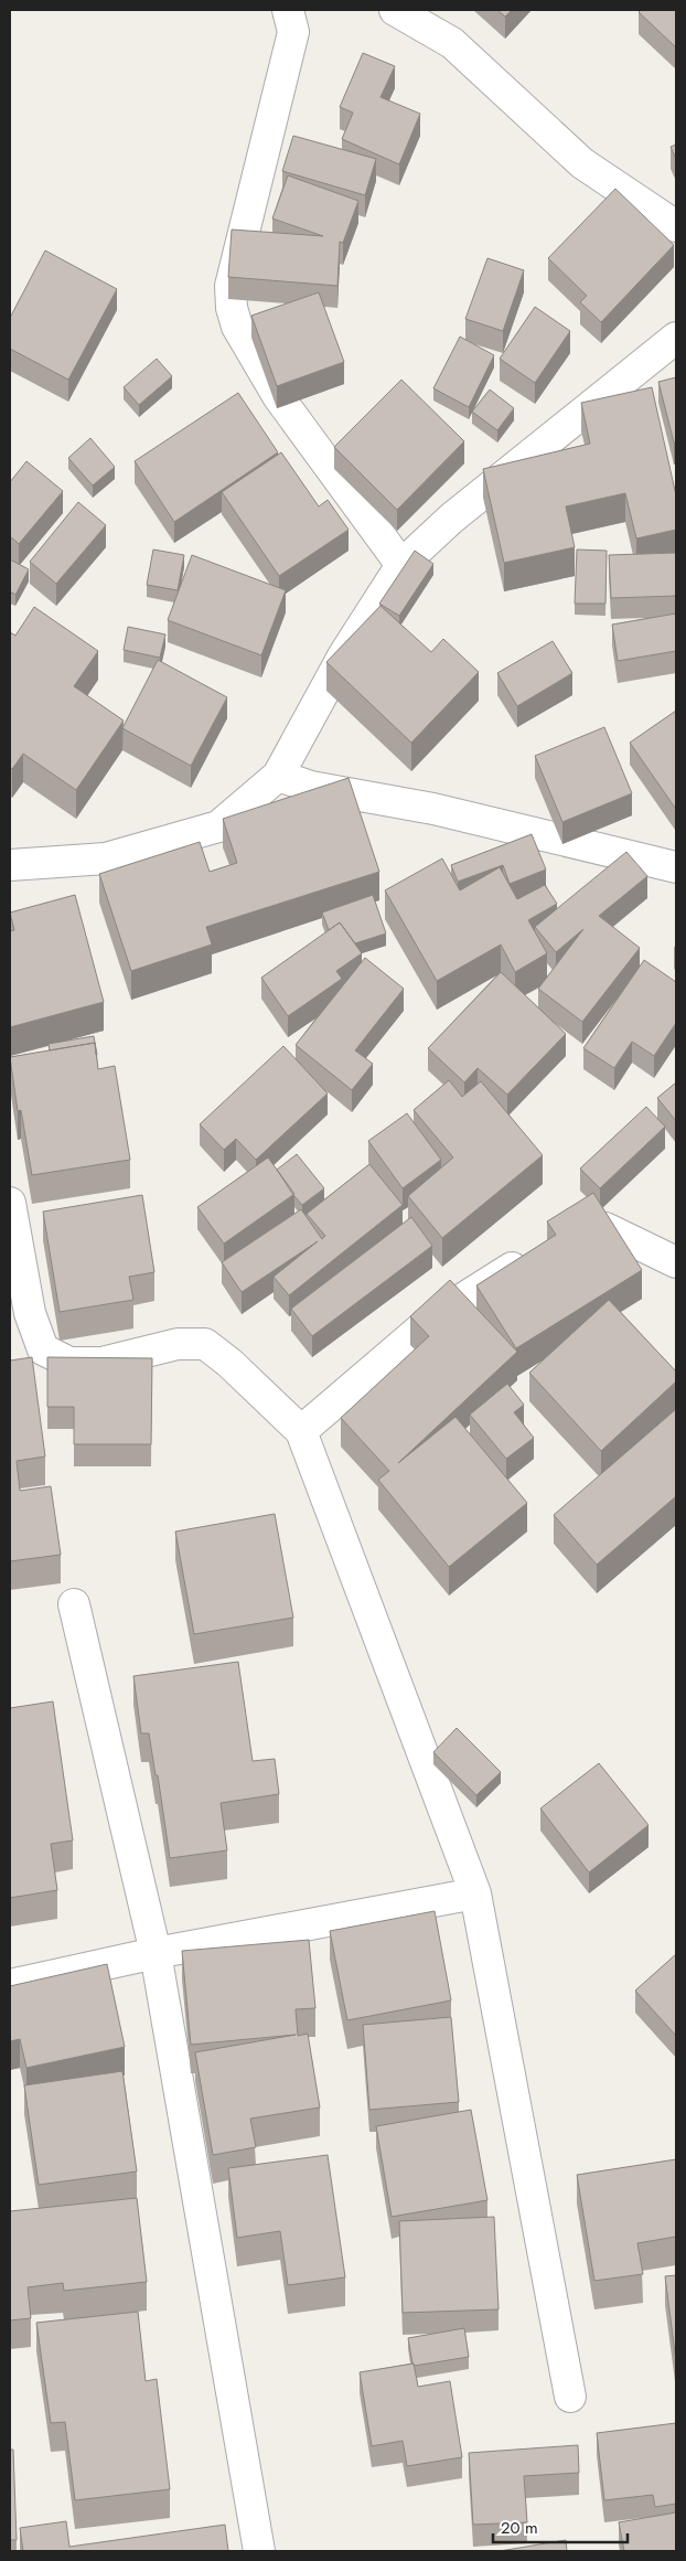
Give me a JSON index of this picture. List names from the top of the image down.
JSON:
{
  "scale_bar": "20 m"
}
